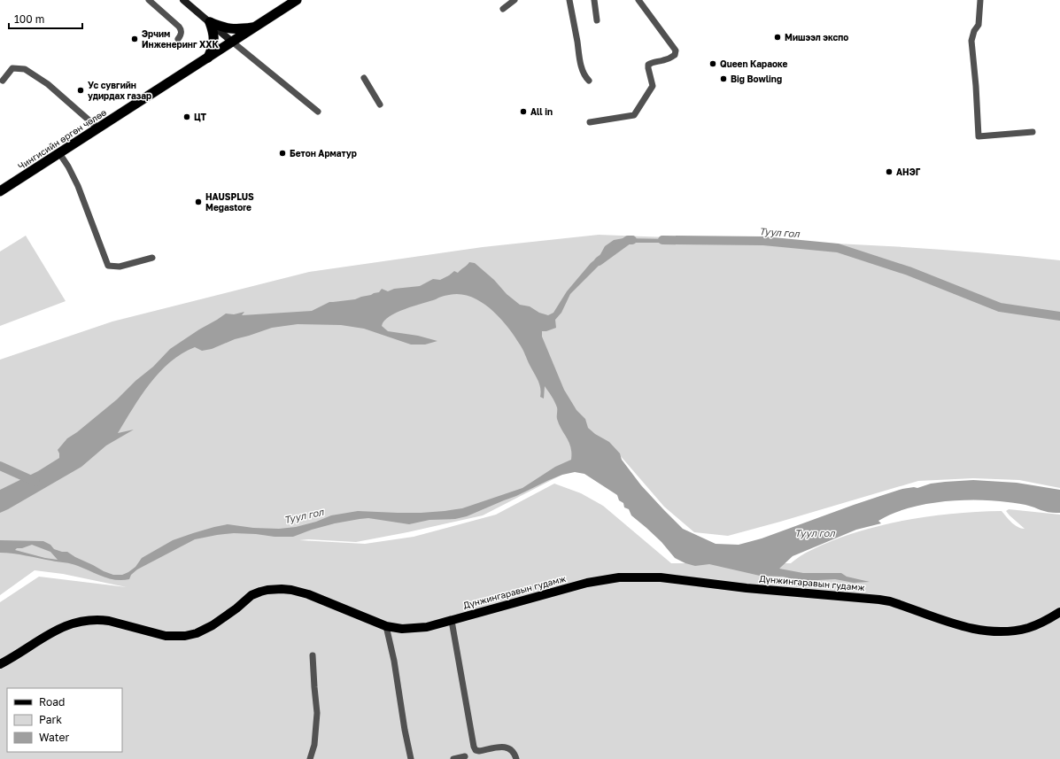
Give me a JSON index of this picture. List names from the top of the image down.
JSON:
{
  "streets": {
    "highway": ["Чингисийн өргөн чөлөө"],
    "main road": ["Дүнжингаравын гудамж"]
  },
  "water": ["Туул гол"],
  "places": [
    "Мишээл экспо",
    "Эрчим Инженеринг ХХК",
    "Queen Караоке",
    "Big Bowling",
    "Ус сувгийн удирдах газар",
    "All in",
    "ЦТ",
    "Бетон Арматур",
    "АНЭГ",
    "HAUSPLUS Megastore"
  ],
  "legend": ["Road", "Park", "Water"],
  "scale_bar": "100 m"
}
